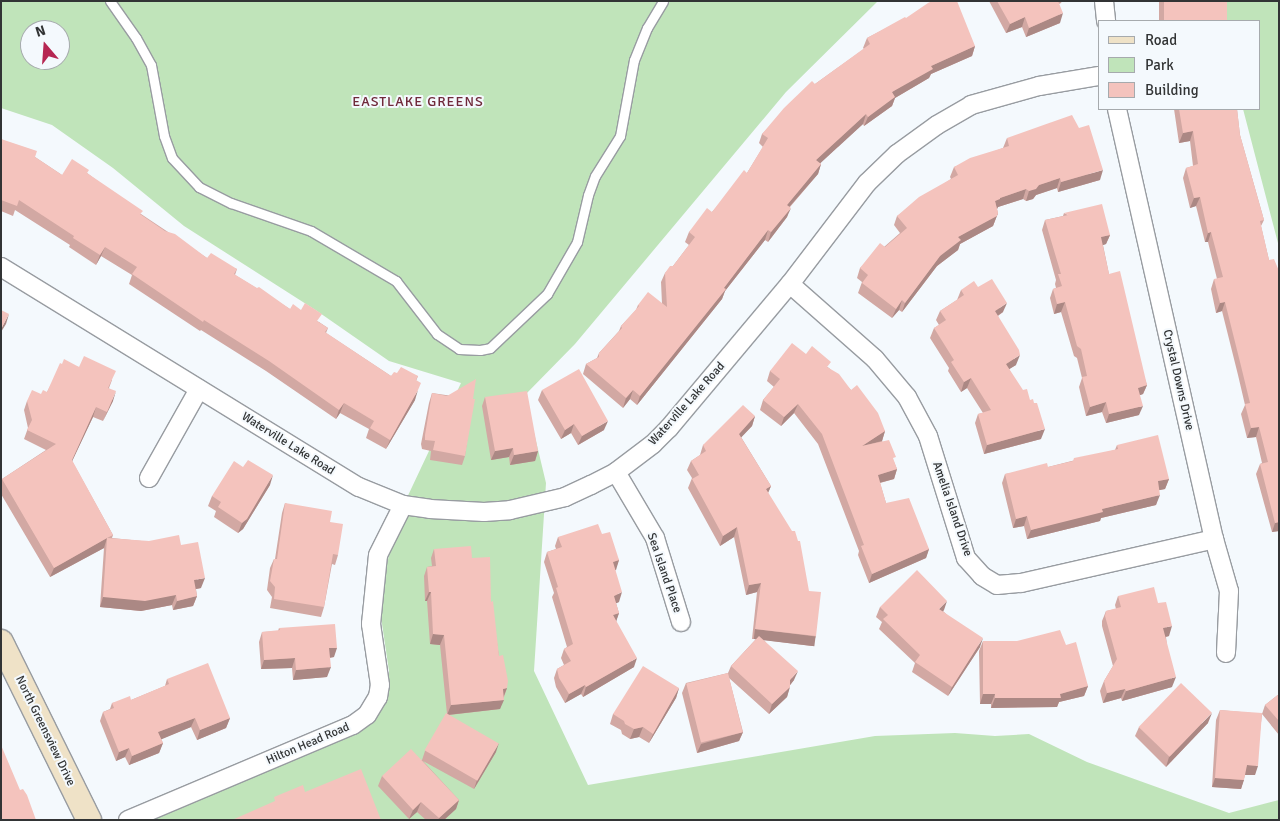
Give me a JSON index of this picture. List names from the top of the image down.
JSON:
{
  "streets": {
    "street": [
      "Crystal Downs Drive",
      "Waterville Lake Road",
      "Amelia Island Drive",
      "Sea Island Place",
      "North Greensview Drive",
      "Hilton Head Road"
    ]
  },
  "crossings": [
    ["Crystal Downs Drive", "Amelia Island Drive"],
    ["Waterville Lake Road", "Amelia Island Drive"],
    ["Waterville Lake Road", "Sea Island Place"],
    ["Waterville Lake Road", "Hilton Head Road"]
  ],
  "districts": ["EASTLAKE GREENS"],
  "legend": ["Road", "Park", "Building"],
  "north": "top"
}
